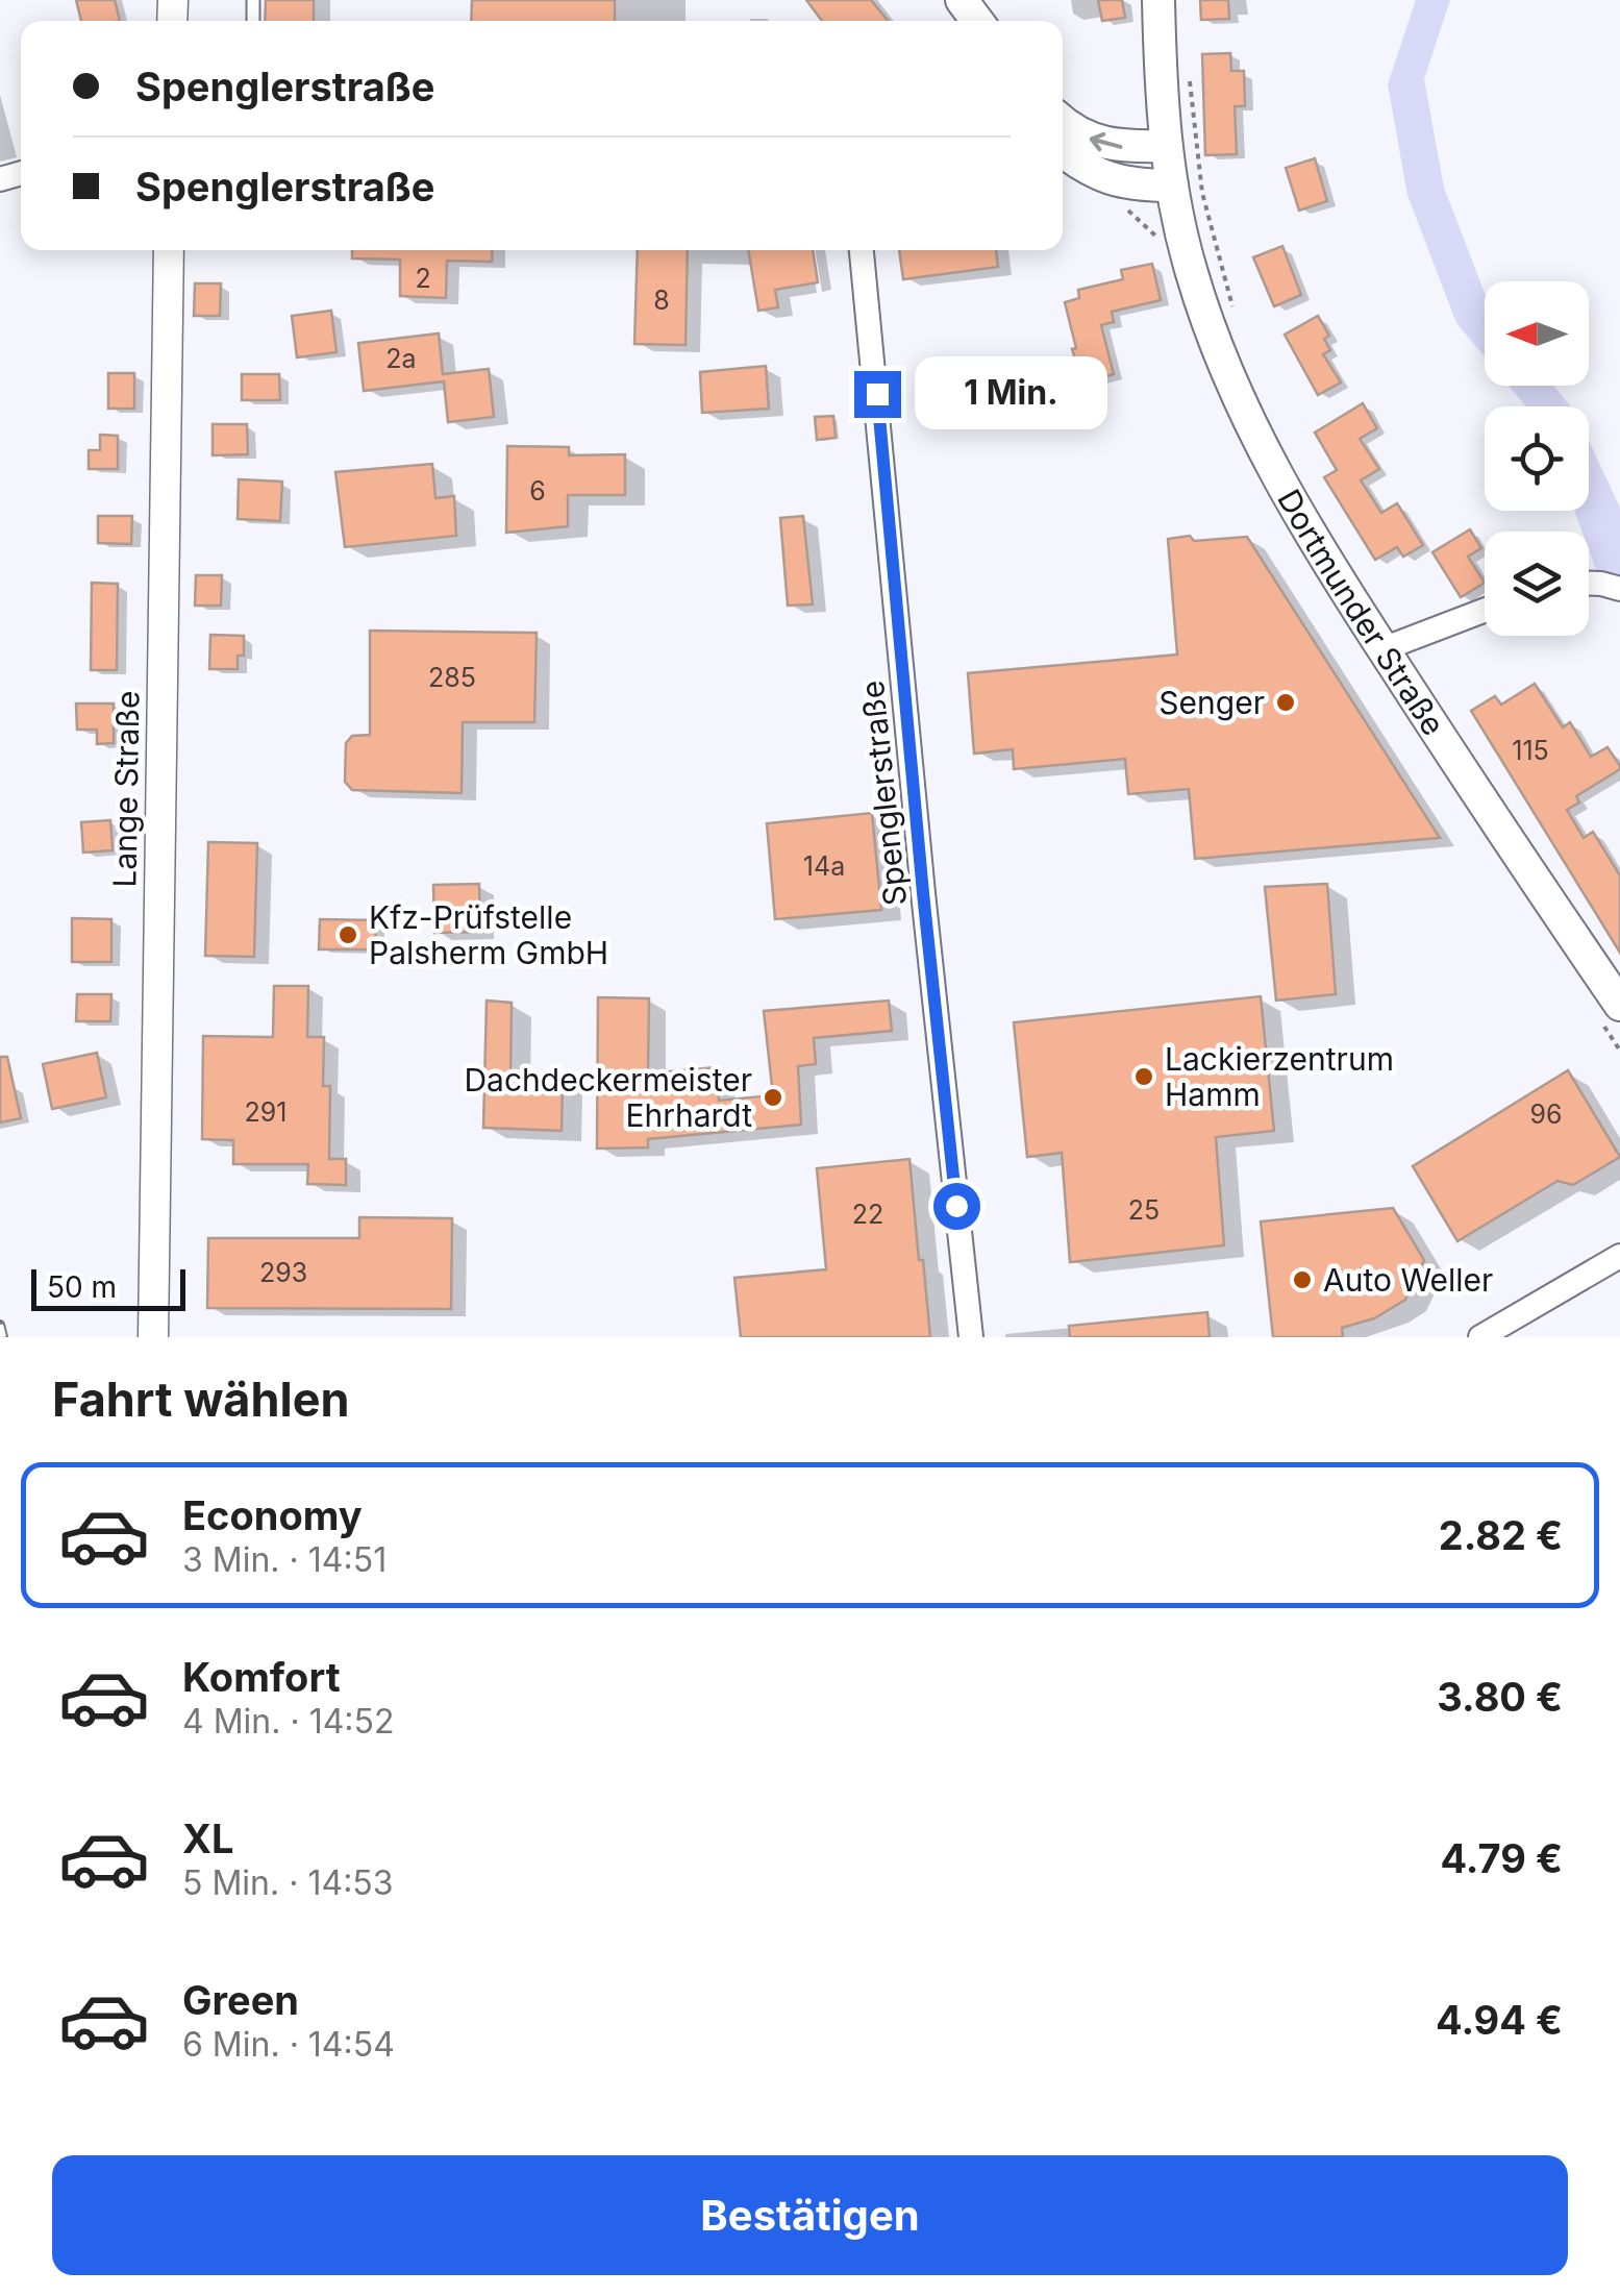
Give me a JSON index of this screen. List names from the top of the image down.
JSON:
{
  "streets": {
    "main road": ["Dortmunder Straße"],
    "street": ["Lange Straße", "Spenglerstraße"]
  },
  "places": [
    "Senger",
    "Kfz-Prüfstelle Palsherm GmbH",
    "Lackierzentrum Hamm",
    "Dachdeckermeister Ehrhardt",
    "Auto Weller"
  ],
  "house_numbers": [
    "2",
    "8",
    "2a",
    "6",
    "285",
    "115",
    "14a",
    "291",
    "96",
    "25",
    "22",
    "293"
  ],
  "scale_bar": "50 m",
  "north": "left",
  "page": {
    "banner": ["Spenglerstraße", "Spenglerstraße"],
    "bubble": "1 Min.",
    "scale": "50 m",
    "heading": "Fahrt wählen",
    "list": [
      {
        "name": "Economy",
        "note": "3 Min. · 14:51",
        "value": "2.82 €"
      },
      {
        "name": "Komfort",
        "note": "4 Min. · 14:52",
        "value": "3.80 €"
      },
      {
        "name": "XL",
        "note": "5 Min. · 14:53",
        "value": "4.79 €"
      },
      {
        "name": "Green",
        "note": "6 Min. · 14:54",
        "value": "4.94 €"
      }
    ],
    "buttons": "Bestätigen"
  }
}
